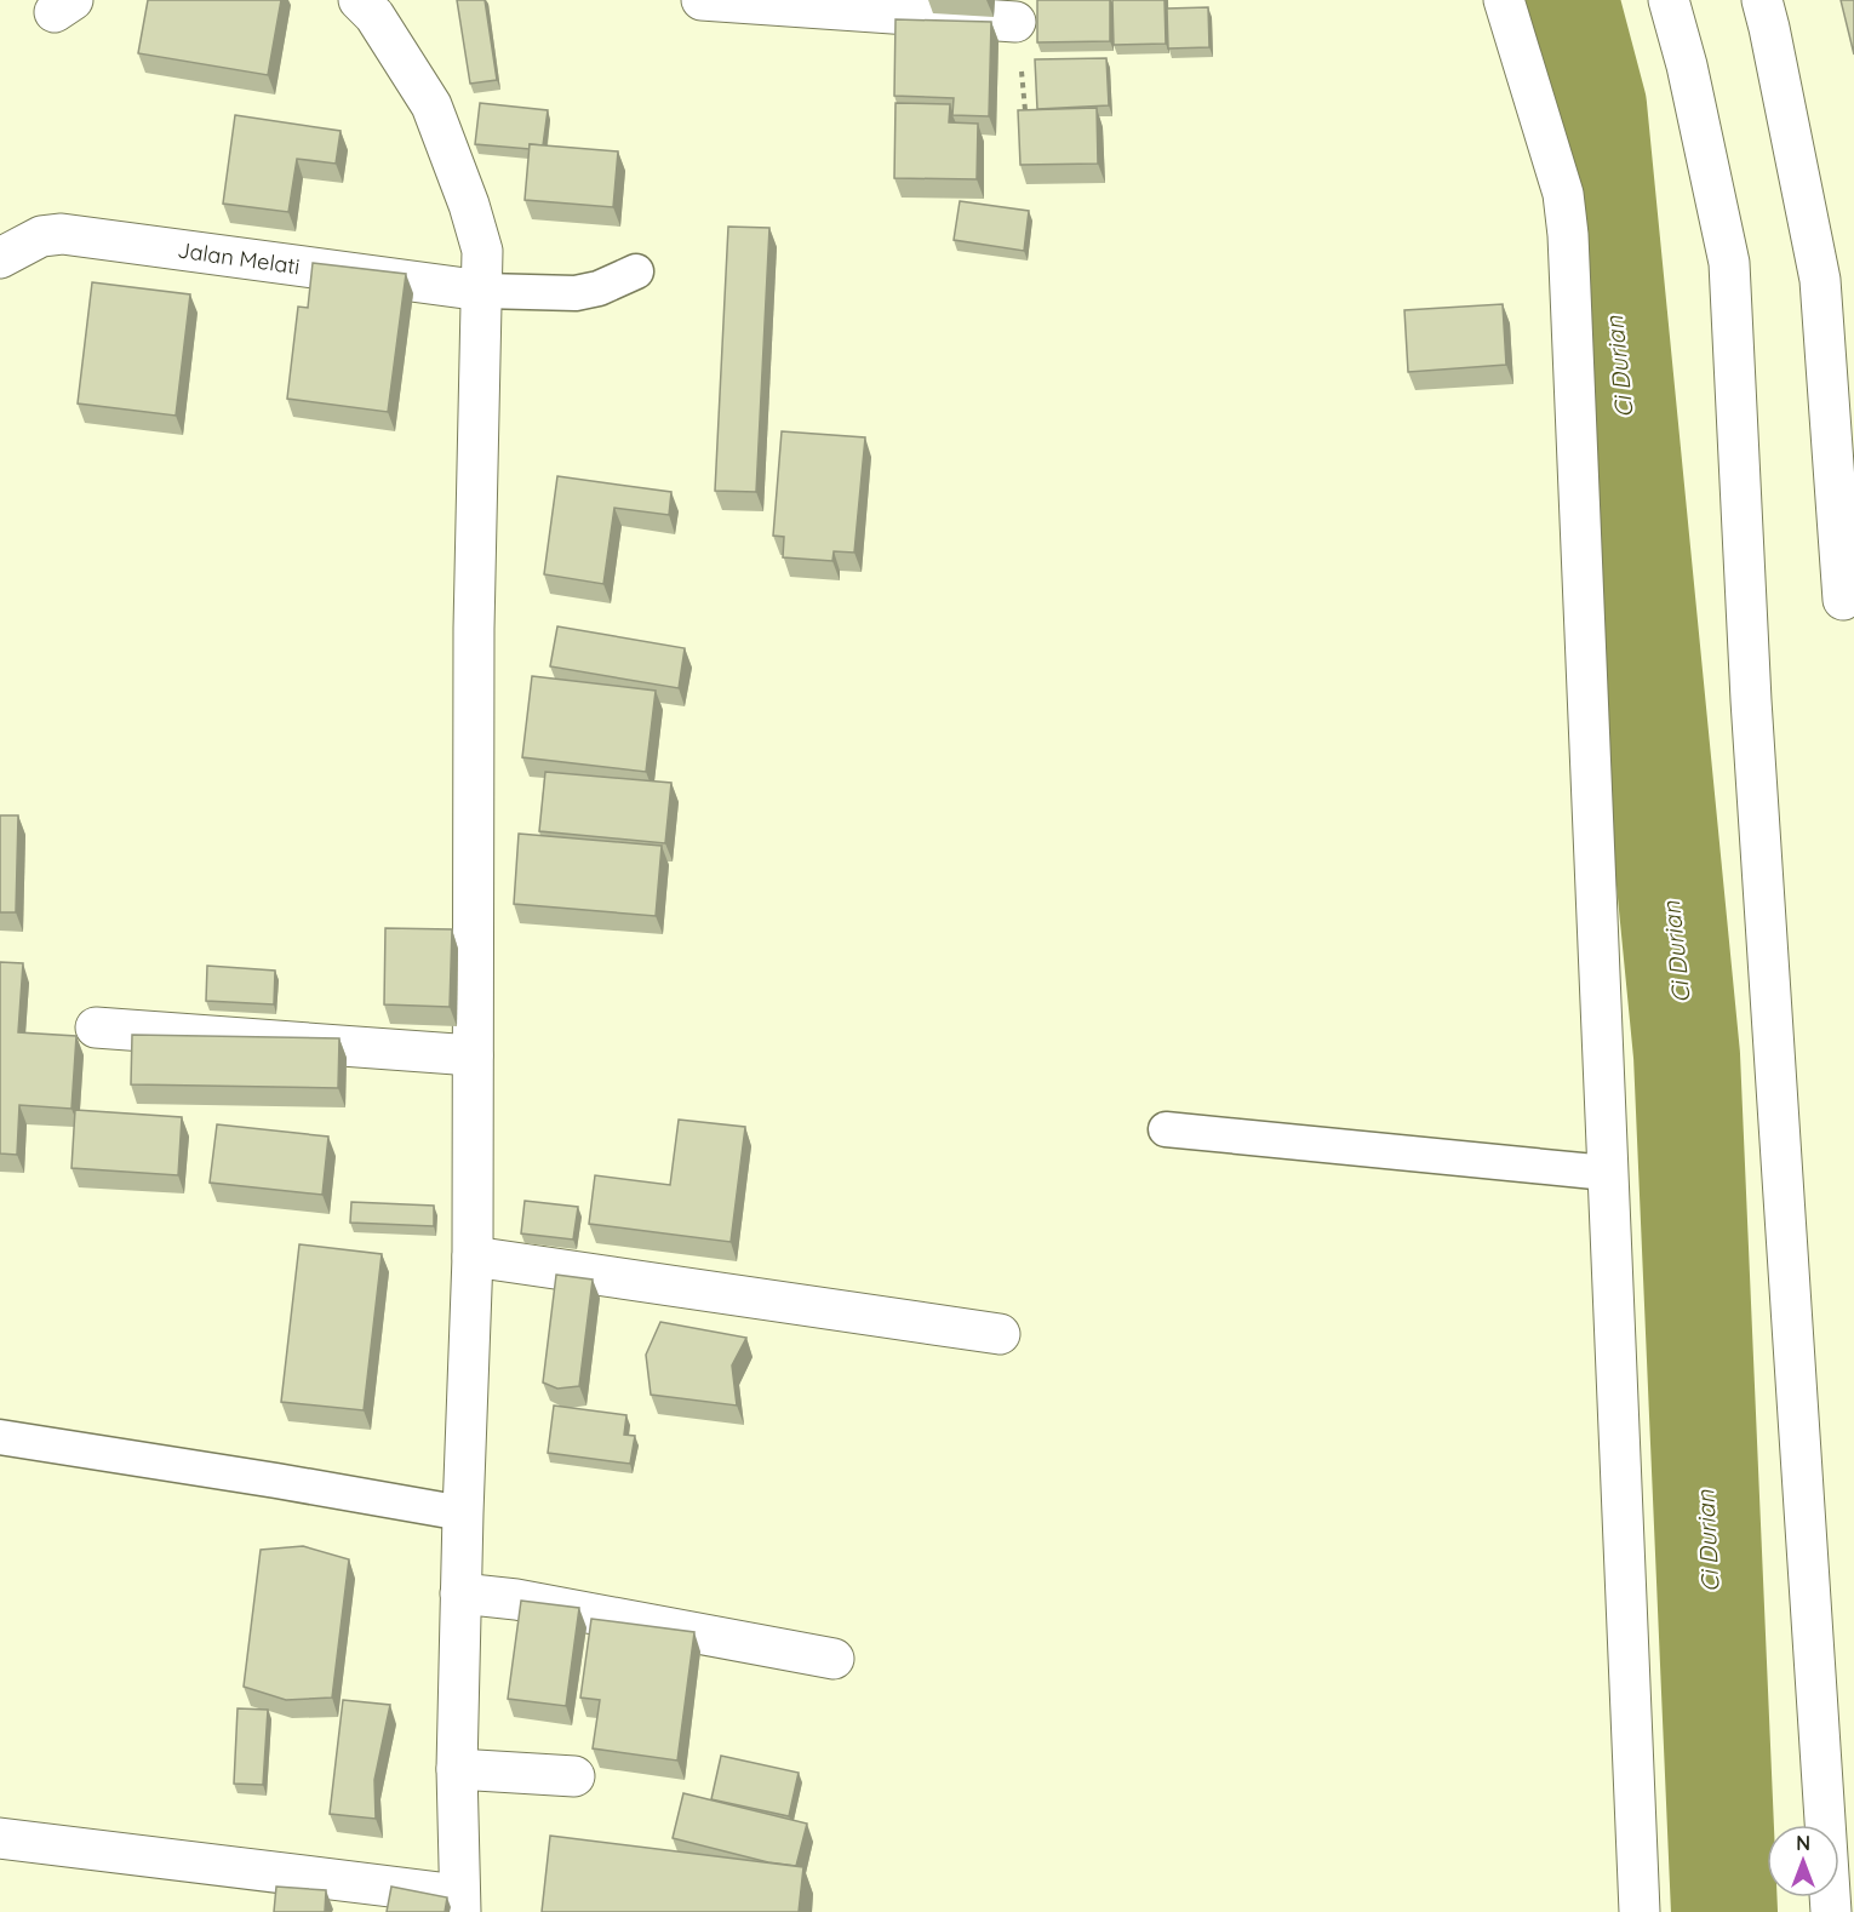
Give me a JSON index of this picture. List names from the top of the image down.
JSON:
{
  "streets": {
    "street": ["Jalan Melati"]
  },
  "water": ["Ci Durian"],
  "north": "top"
}
